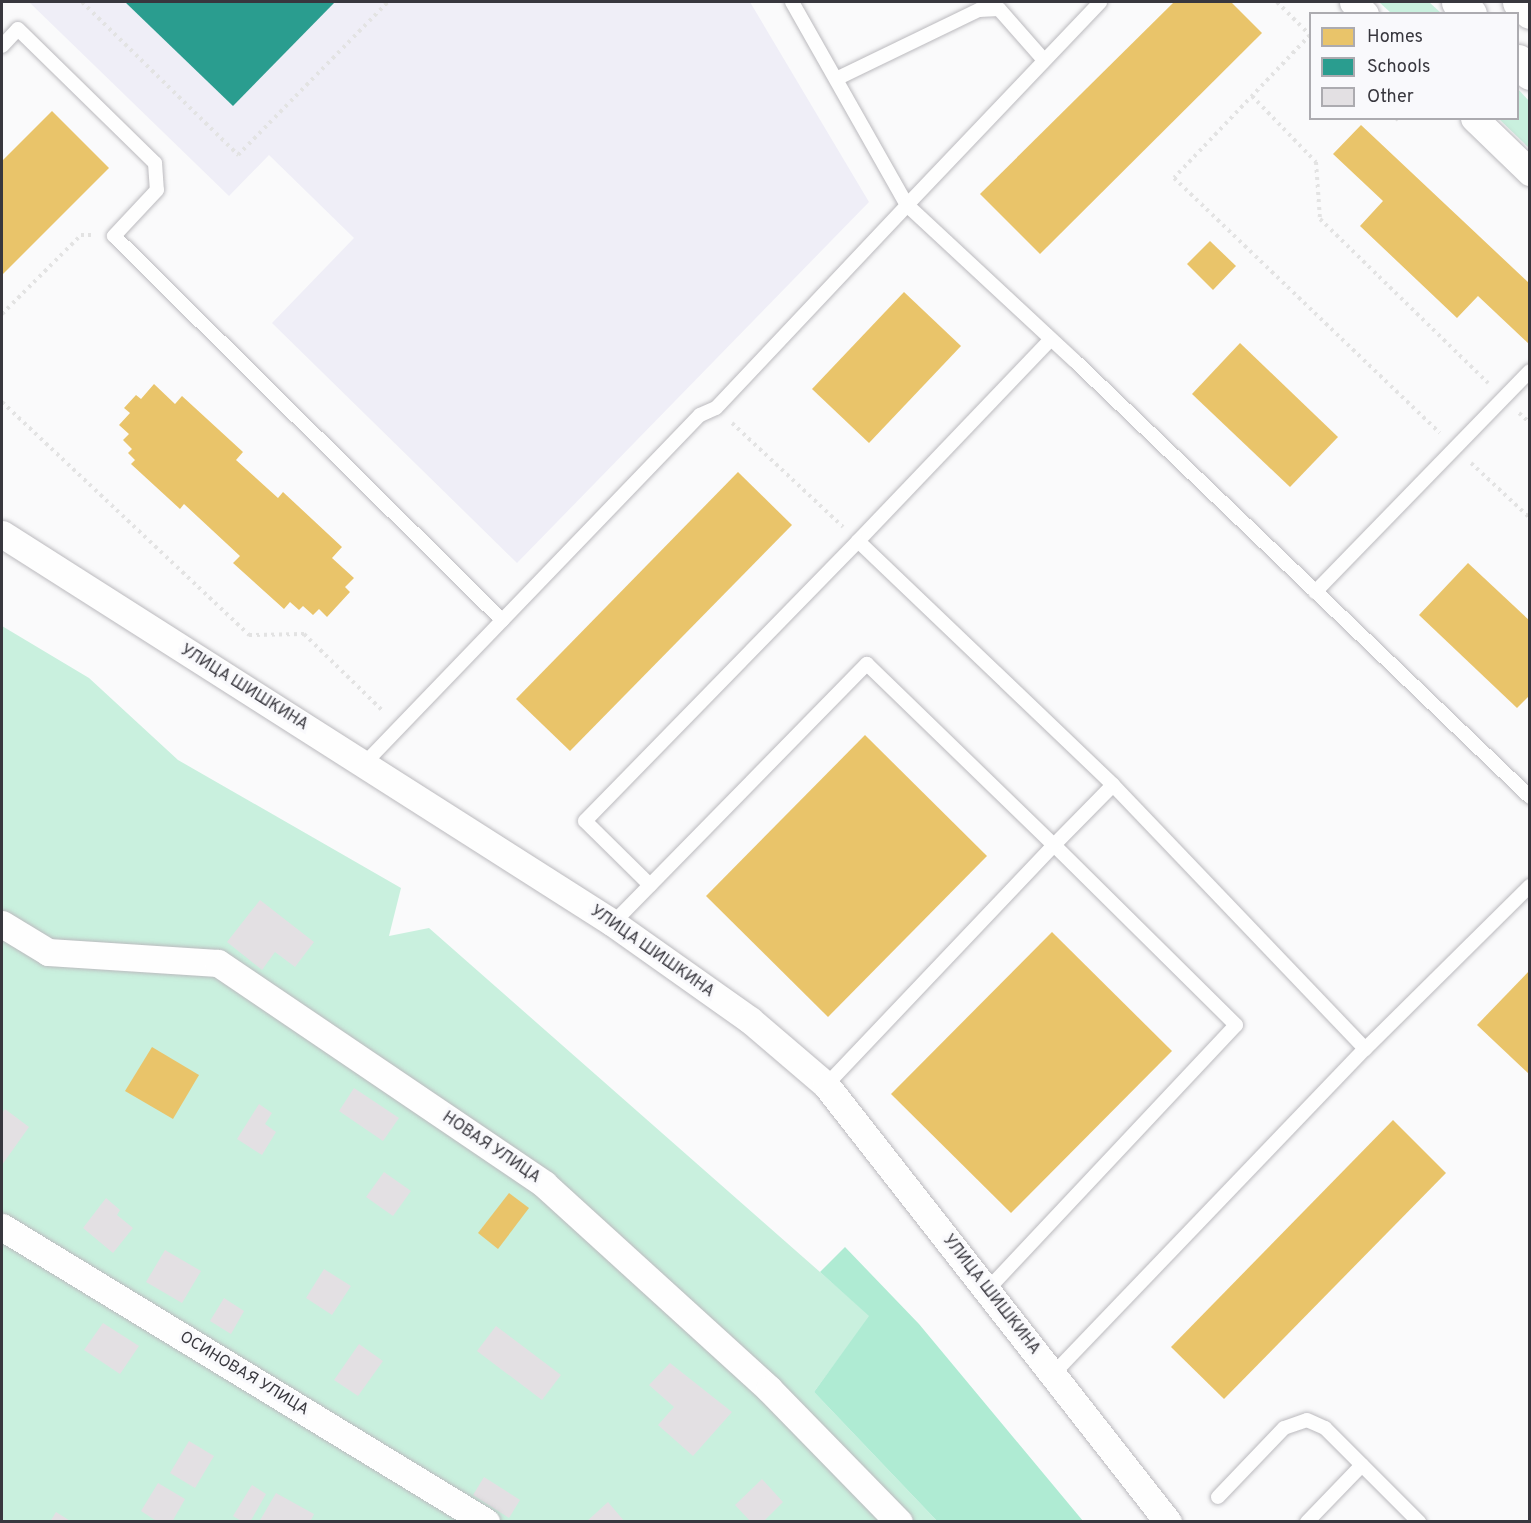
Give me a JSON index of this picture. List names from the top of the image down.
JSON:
{
  "streets": {
    "street": ["УЛИЦА ШИШКИНА", "НОВАЯ УЛИЦА", "ОСИНОВАЯ УЛИЦА"]
  },
  "legend": ["Homes", "Schools", "Other"]
}
